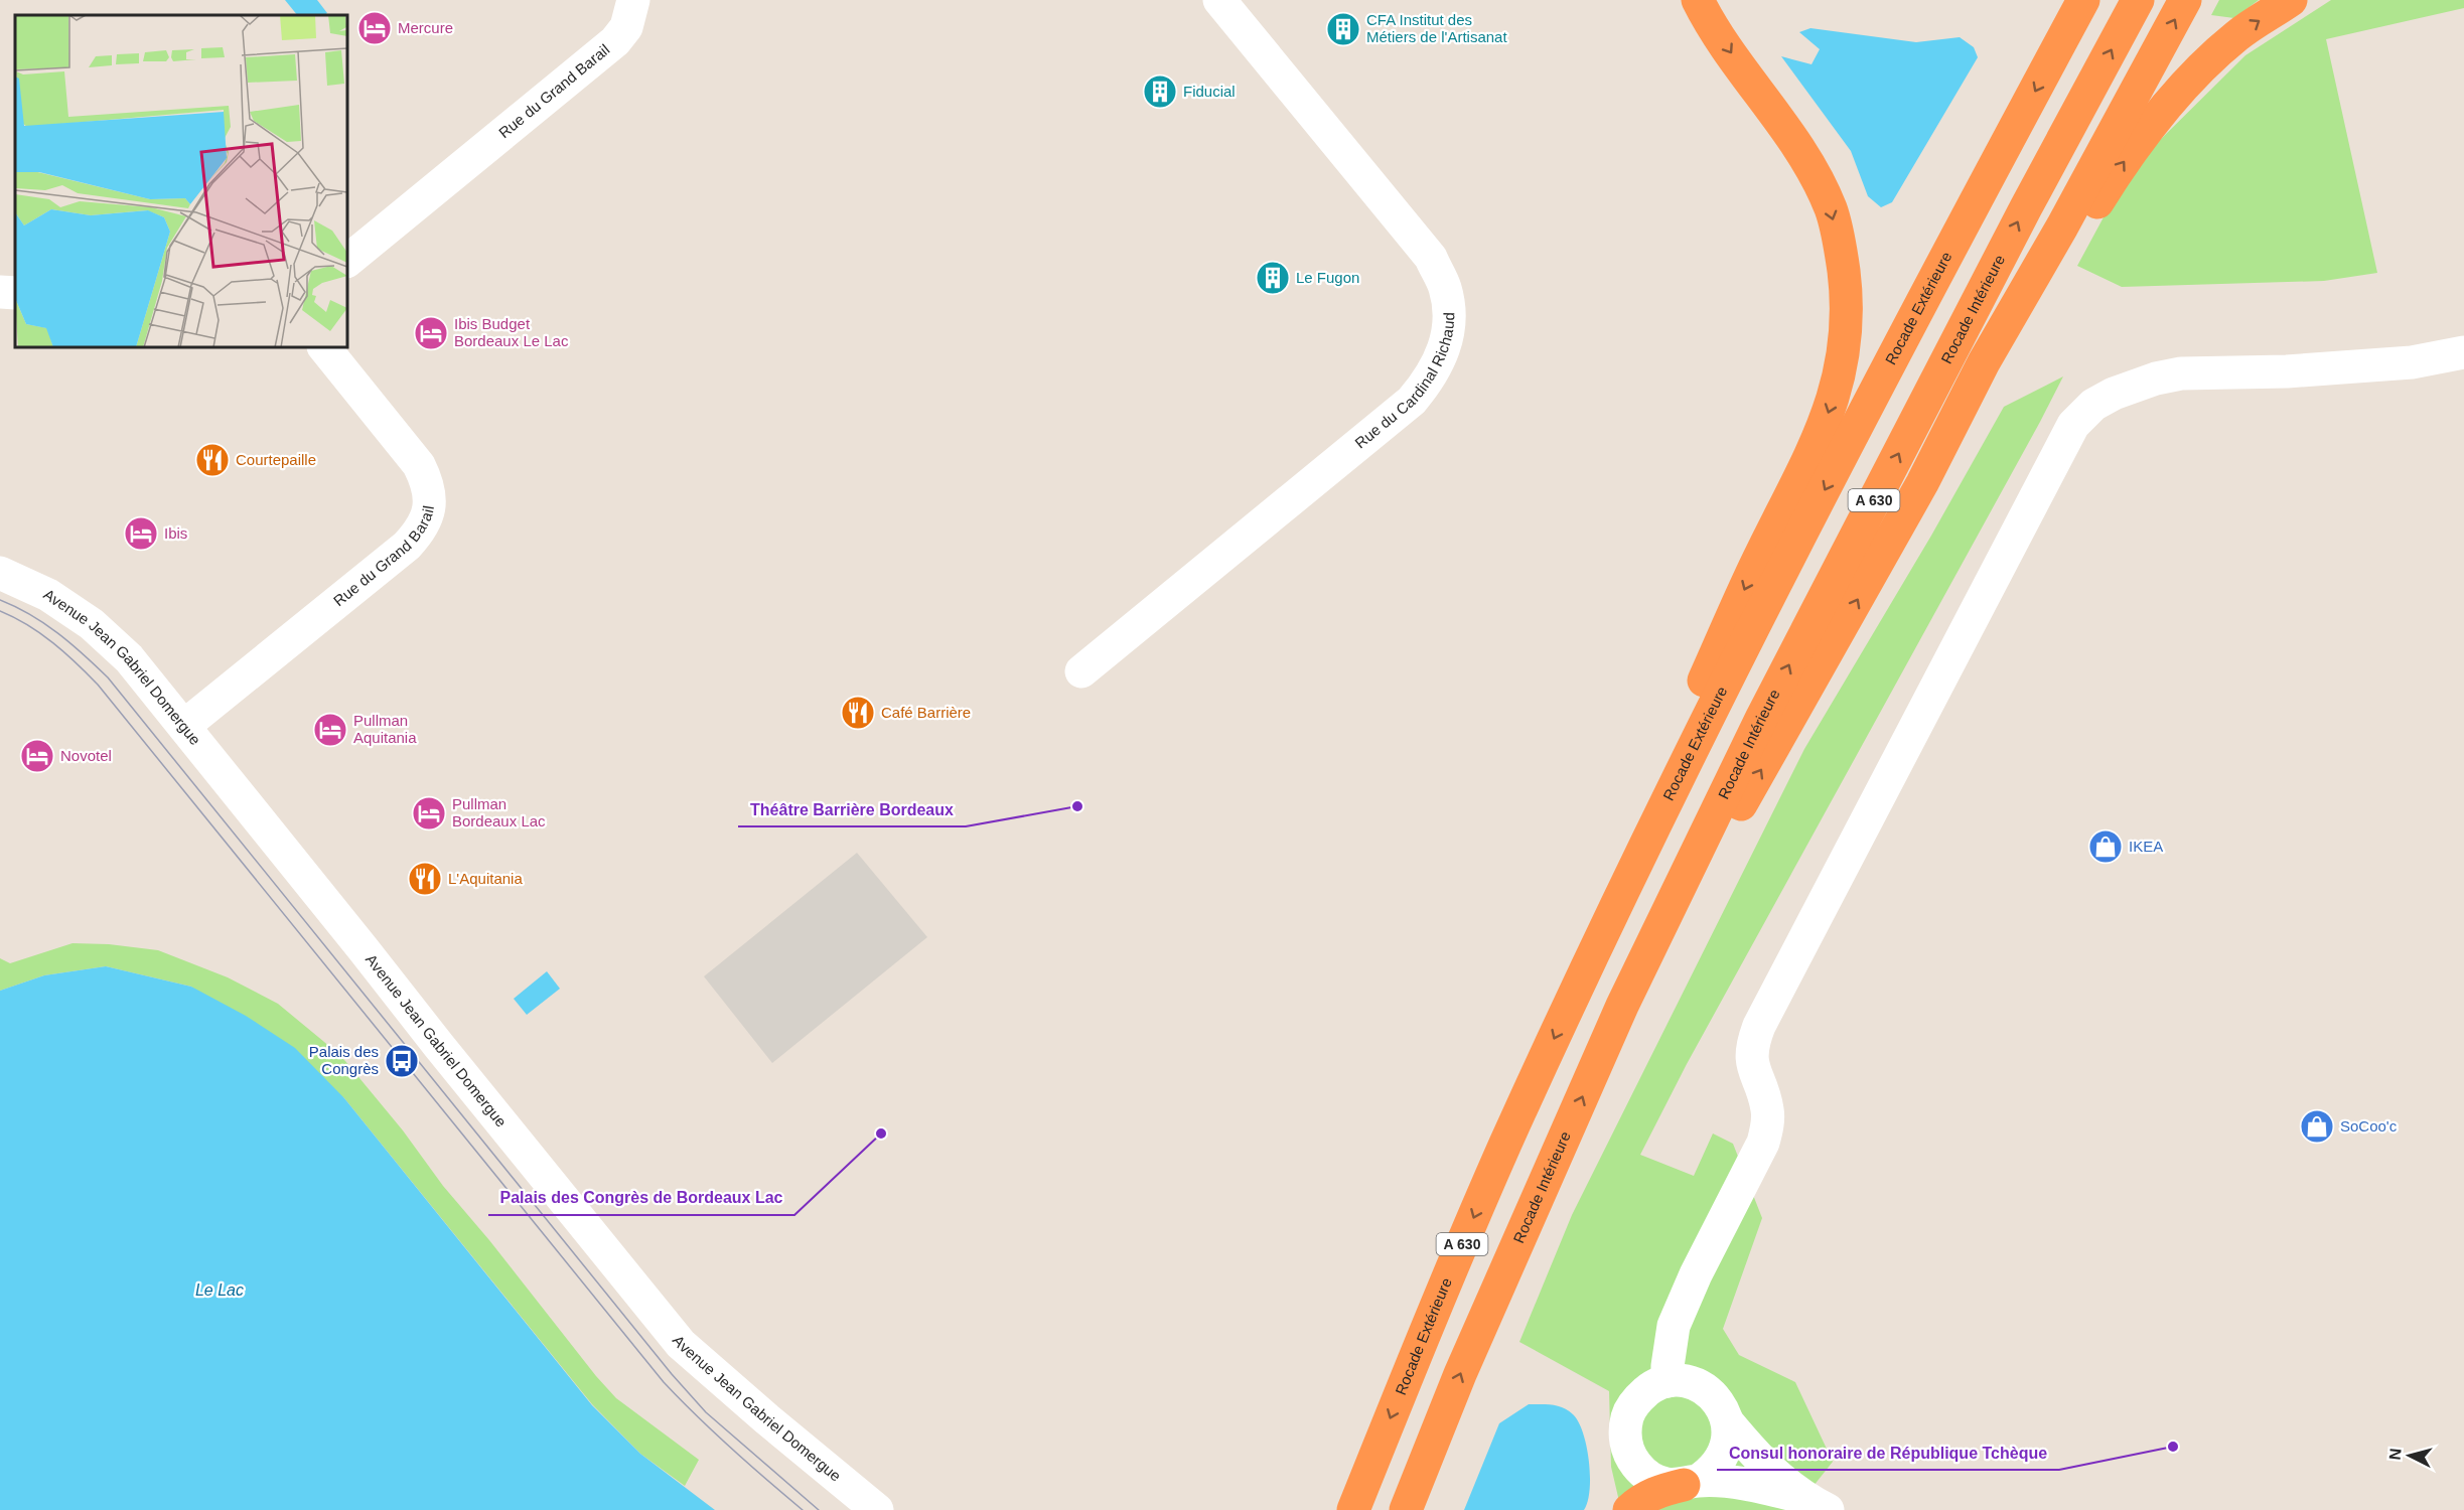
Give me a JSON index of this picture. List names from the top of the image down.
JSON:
{
  "streets": {
    "highway": ["Rocade Extérieure", "Rocade Intérieure", "A 630"],
    "street": ["Rue du Grand Barail", "Rue du Cardinal Richaud", "Avenue Jean Gabriel Domergue"]
  },
  "crossings": [
    ["Rue du Grand Barail", "Avenue Jean Gabriel Domergue"]
  ],
  "water": ["Le Lac"],
  "places": {
    "hotel": [
      "Mercure",
      "Ibis Budget Bordeaux Le Lac",
      "Ibis",
      "Pullman Aquitania",
      "Novotel",
      "Pullman Bordeaux Lac"
    ],
    "building": ["CFA Institut des Métiers de l'Artisanat", "Fiducial", "Le Fugon"],
    "restaurant": ["Courtepaille", "Café Barrière", "L'Aquitania"],
    "other": ["Théâtre Barrière Bordeaux", "Palais des Congrès de Bordeaux Lac", "Consul honoraire de République Tchèque"],
    "shop": ["IKEA", "SoCoo'c"],
    "bus stop": ["Palais des Congrès"]
  },
  "north": "left"
}
